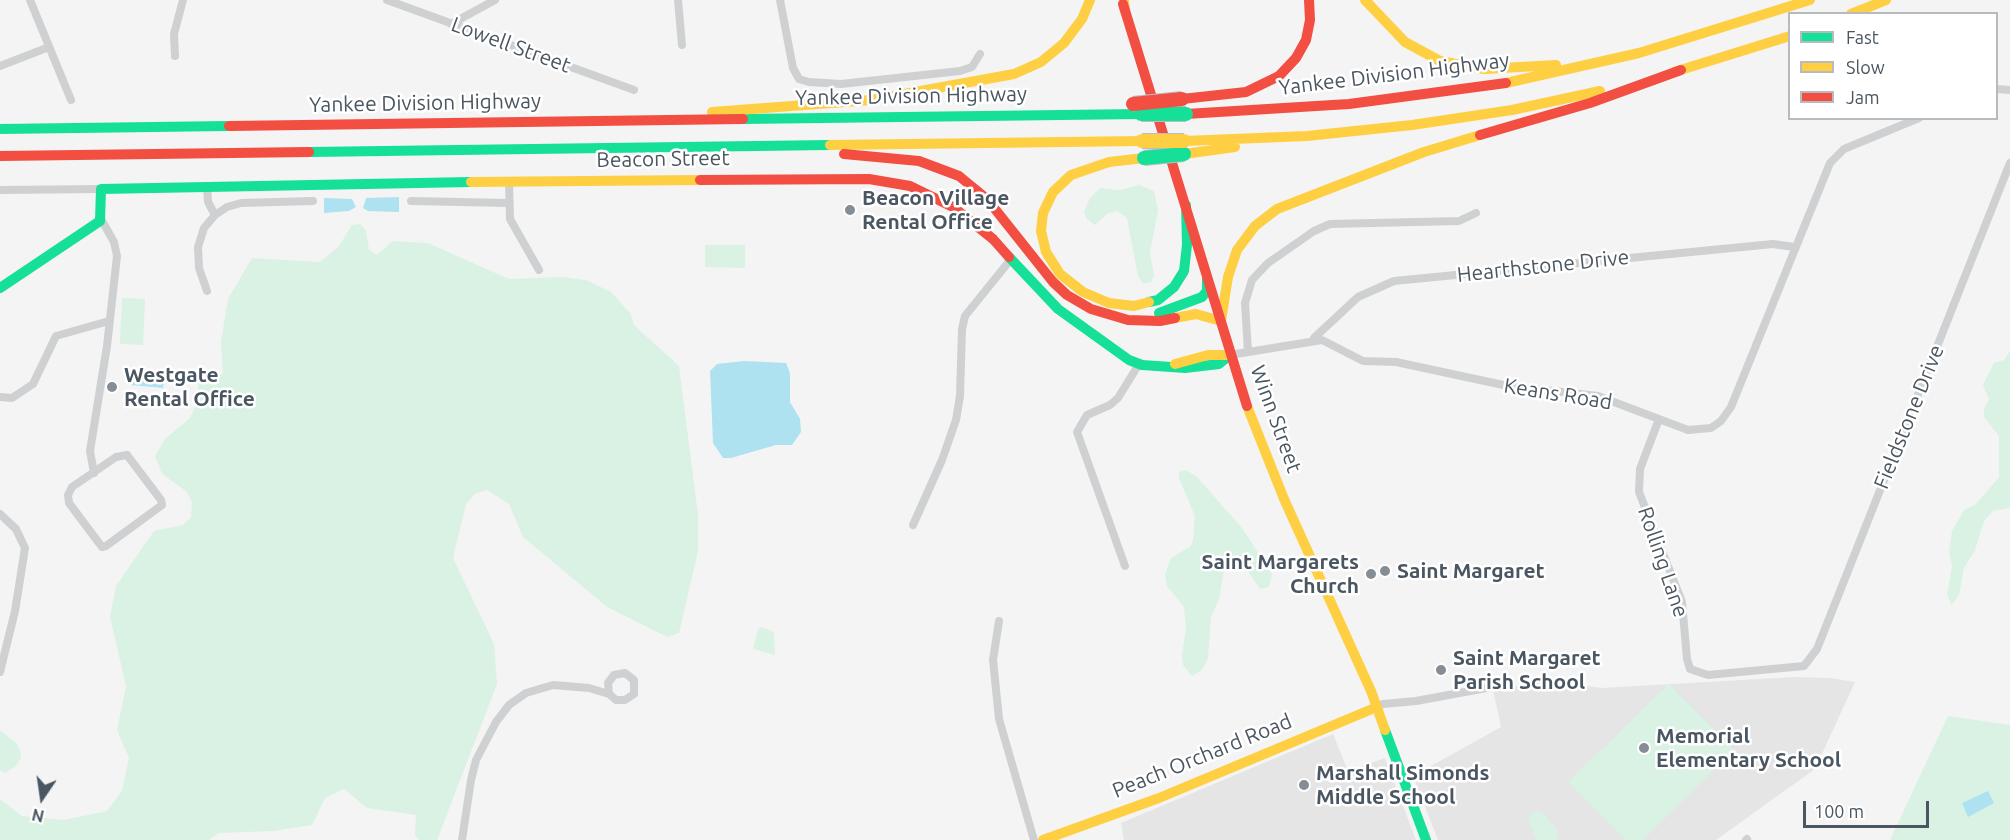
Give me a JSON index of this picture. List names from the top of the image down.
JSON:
{
  "streets": {
    "main road": [
      "Yankee Division Highway",
      "Beacon Street",
      "Winn Street",
      "Peach Orchard Road"
    ],
    "street": [
      "Lowell Street",
      "Hearthstone Drive",
      "Keans Road",
      "Fieldstone Drive",
      "Rolling Lane"
    ]
  },
  "crossings": [
    ["Beacon Street", "Keans Road"],
    ["Beacon Street", "Winn Street"],
    ["Hearthstone Drive", "Keans Road"],
    ["Keans Road", "Winn Street"],
    ["Keans Road", "Rolling Lane"],
    ["Fieldstone Drive", "Rolling Lane"],
    ["Winn Street", "Peach Orchard Road"]
  ],
  "places": [
    "Beacon Village Rental Office",
    "Westgate Rental Office",
    "Saint Margaret",
    "Saint Margarets Church",
    "Saint Margaret Parish School",
    "Memorial Elementary School",
    "Marshall Simonds Middle School"
  ],
  "legend": ["Fast", "Slow", "Jam"],
  "scale_bar": "100 m",
  "north": "bottom"
}
